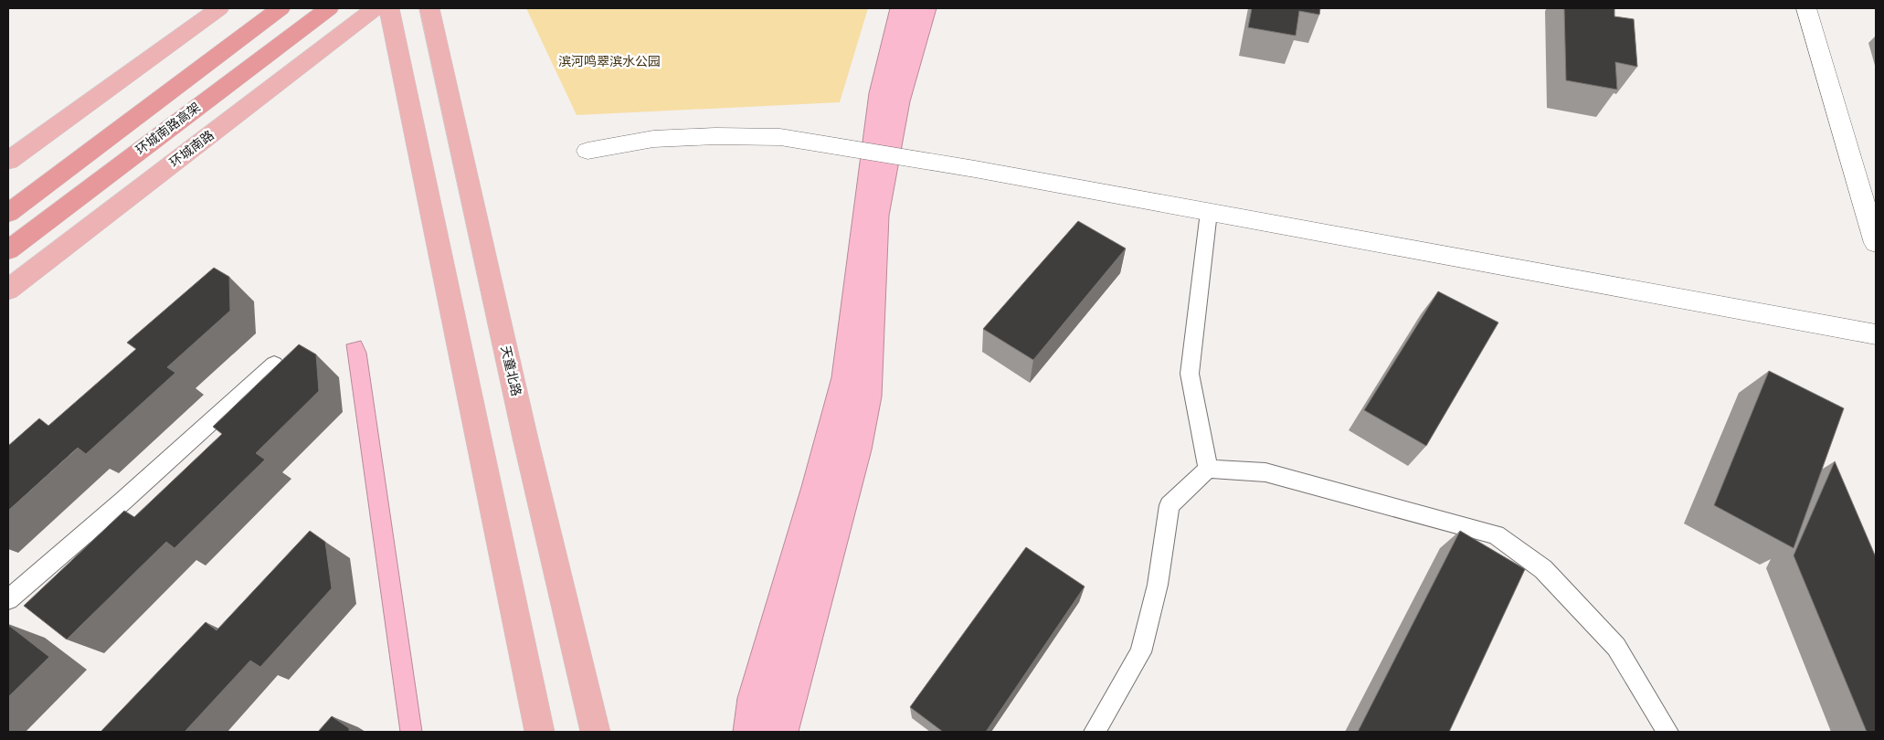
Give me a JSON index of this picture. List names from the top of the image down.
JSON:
{
  "streets": {
    "highway": ["环城南路高架"],
    "main road": ["环城南路", "天童北路"]
  },
  "parks": ["滨河鸣翠滨水公园"]
}
